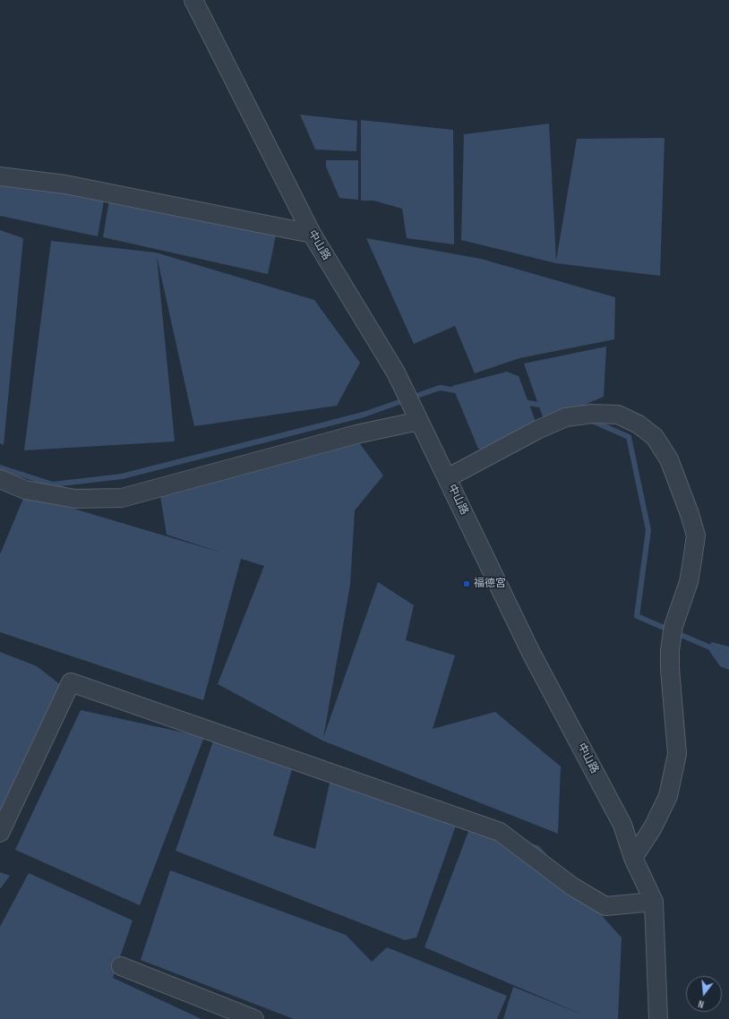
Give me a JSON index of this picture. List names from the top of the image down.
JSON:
{
  "streets": {
    "street": ["中山路"]
  },
  "places": ["福德宮"],
  "north": "bottom"
}
